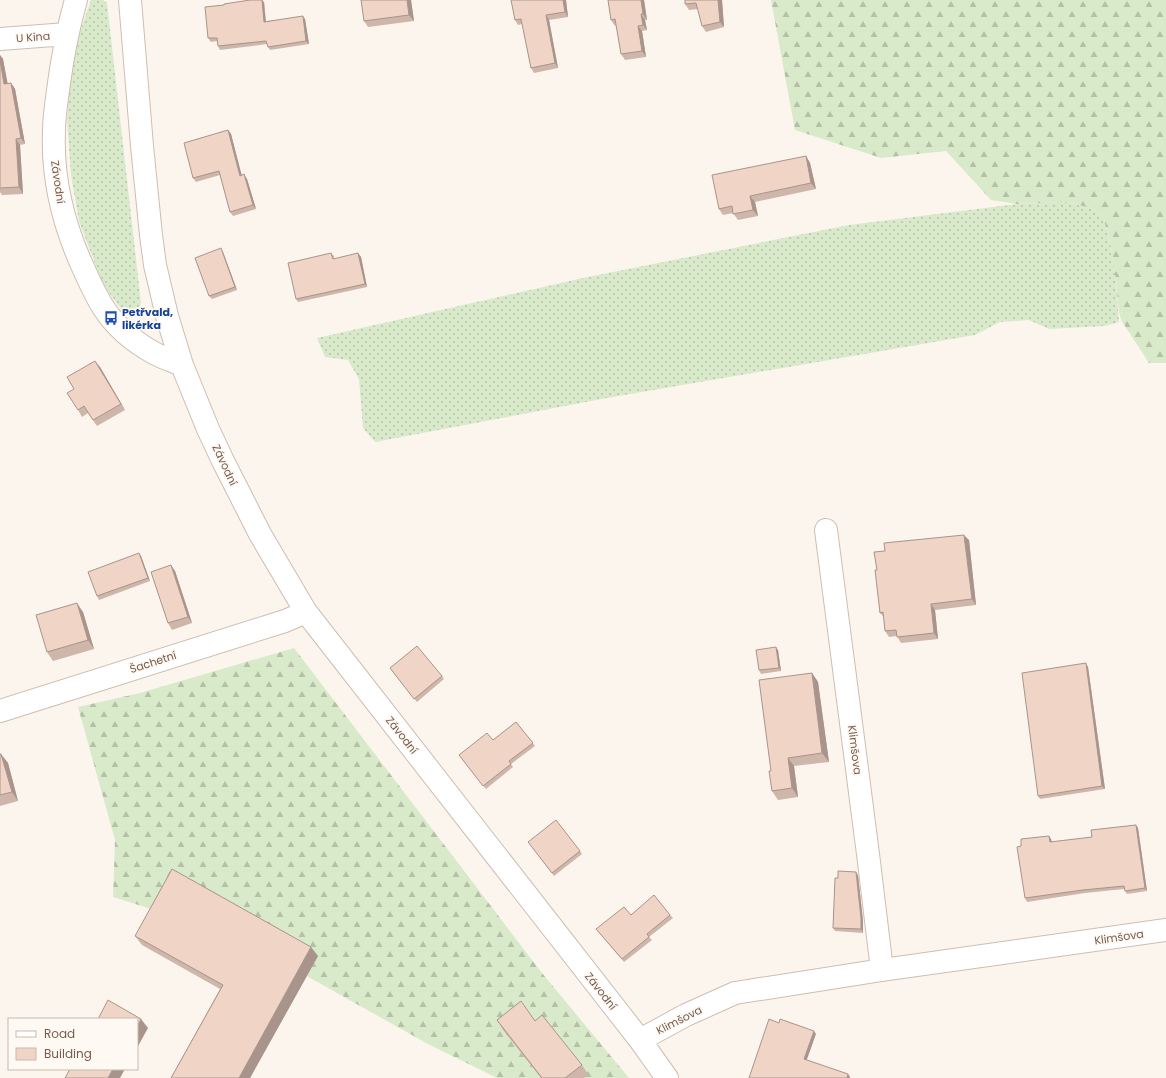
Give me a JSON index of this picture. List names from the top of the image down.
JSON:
{
  "streets": {
    "street": [
      "U Kina",
      "Závodní",
      "Šachetní",
      "Klimšova"
    ]
  },
  "crossings": [
    ["U Kina", "Závodní"],
    ["Závodní", "Šachetní"],
    ["Závodní", "Klimšova"]
  ],
  "places": {
    "bus stop": ["Petřvald, likérka"]
  },
  "legend": ["Road", "Building"]
}
